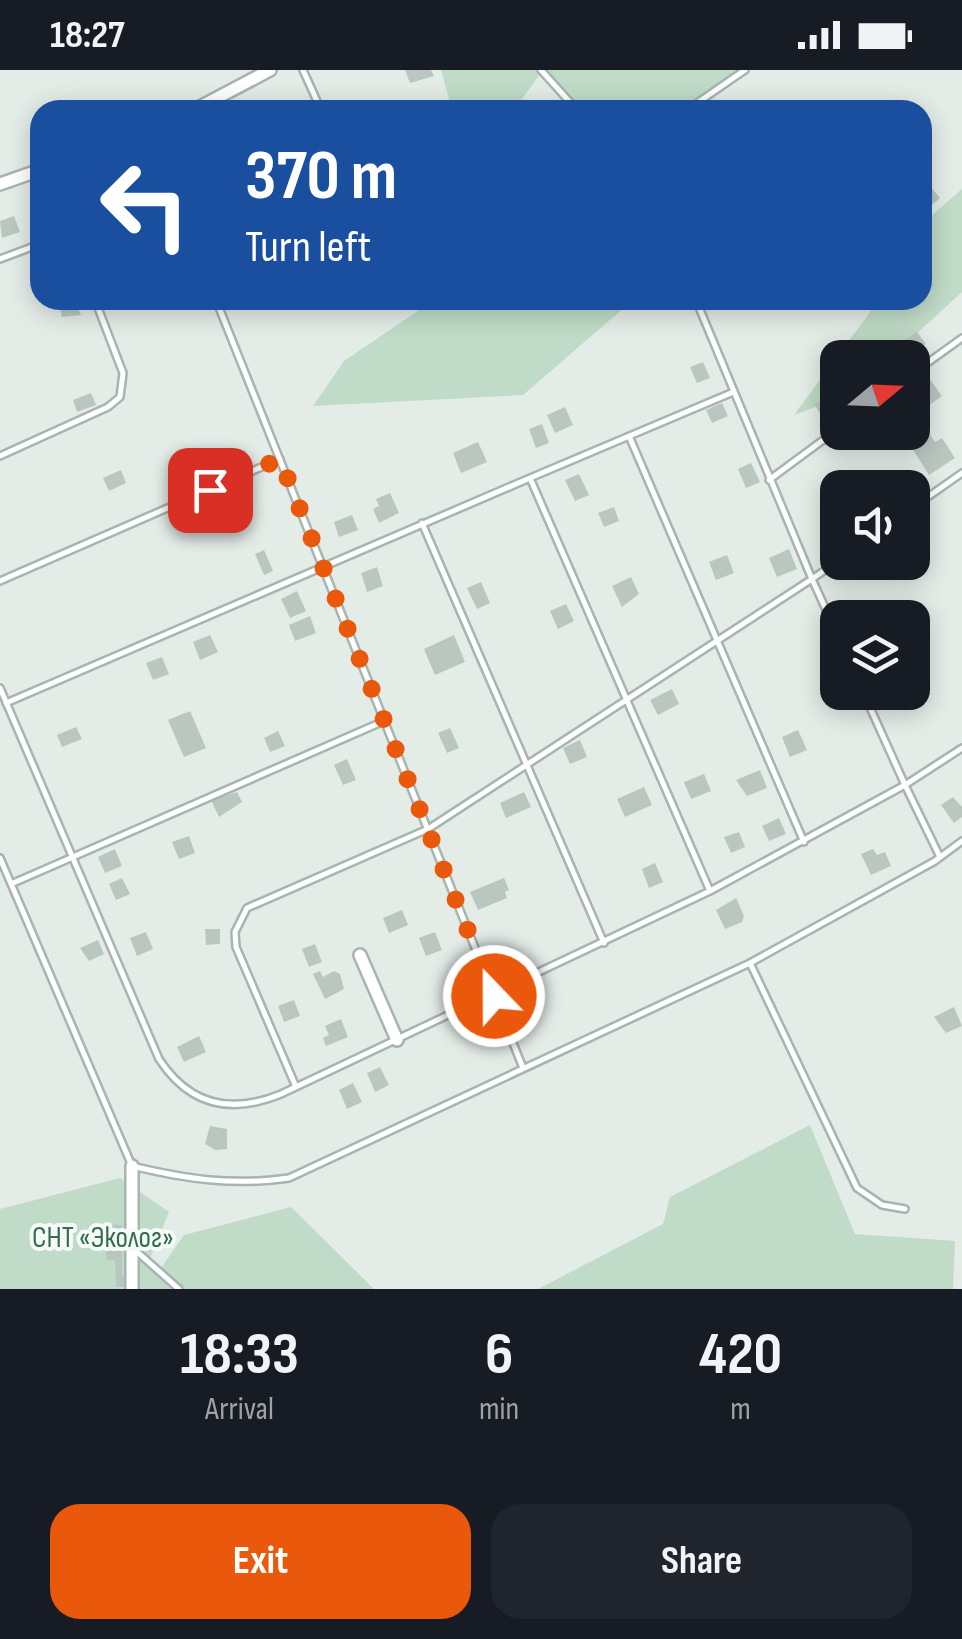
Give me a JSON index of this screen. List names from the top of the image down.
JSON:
{
  "parks": ["СНТ «Эколог»"],
  "north": "right",
  "page": {
    "status": "18:27",
    "turn": ["370 m", "Turn left"],
    "eta": [
      "18:33",
      "Arrival",
      "6",
      "min",
      "420",
      "m"
    ],
    "buttons": ["Exit", "Share"]
  }
}
